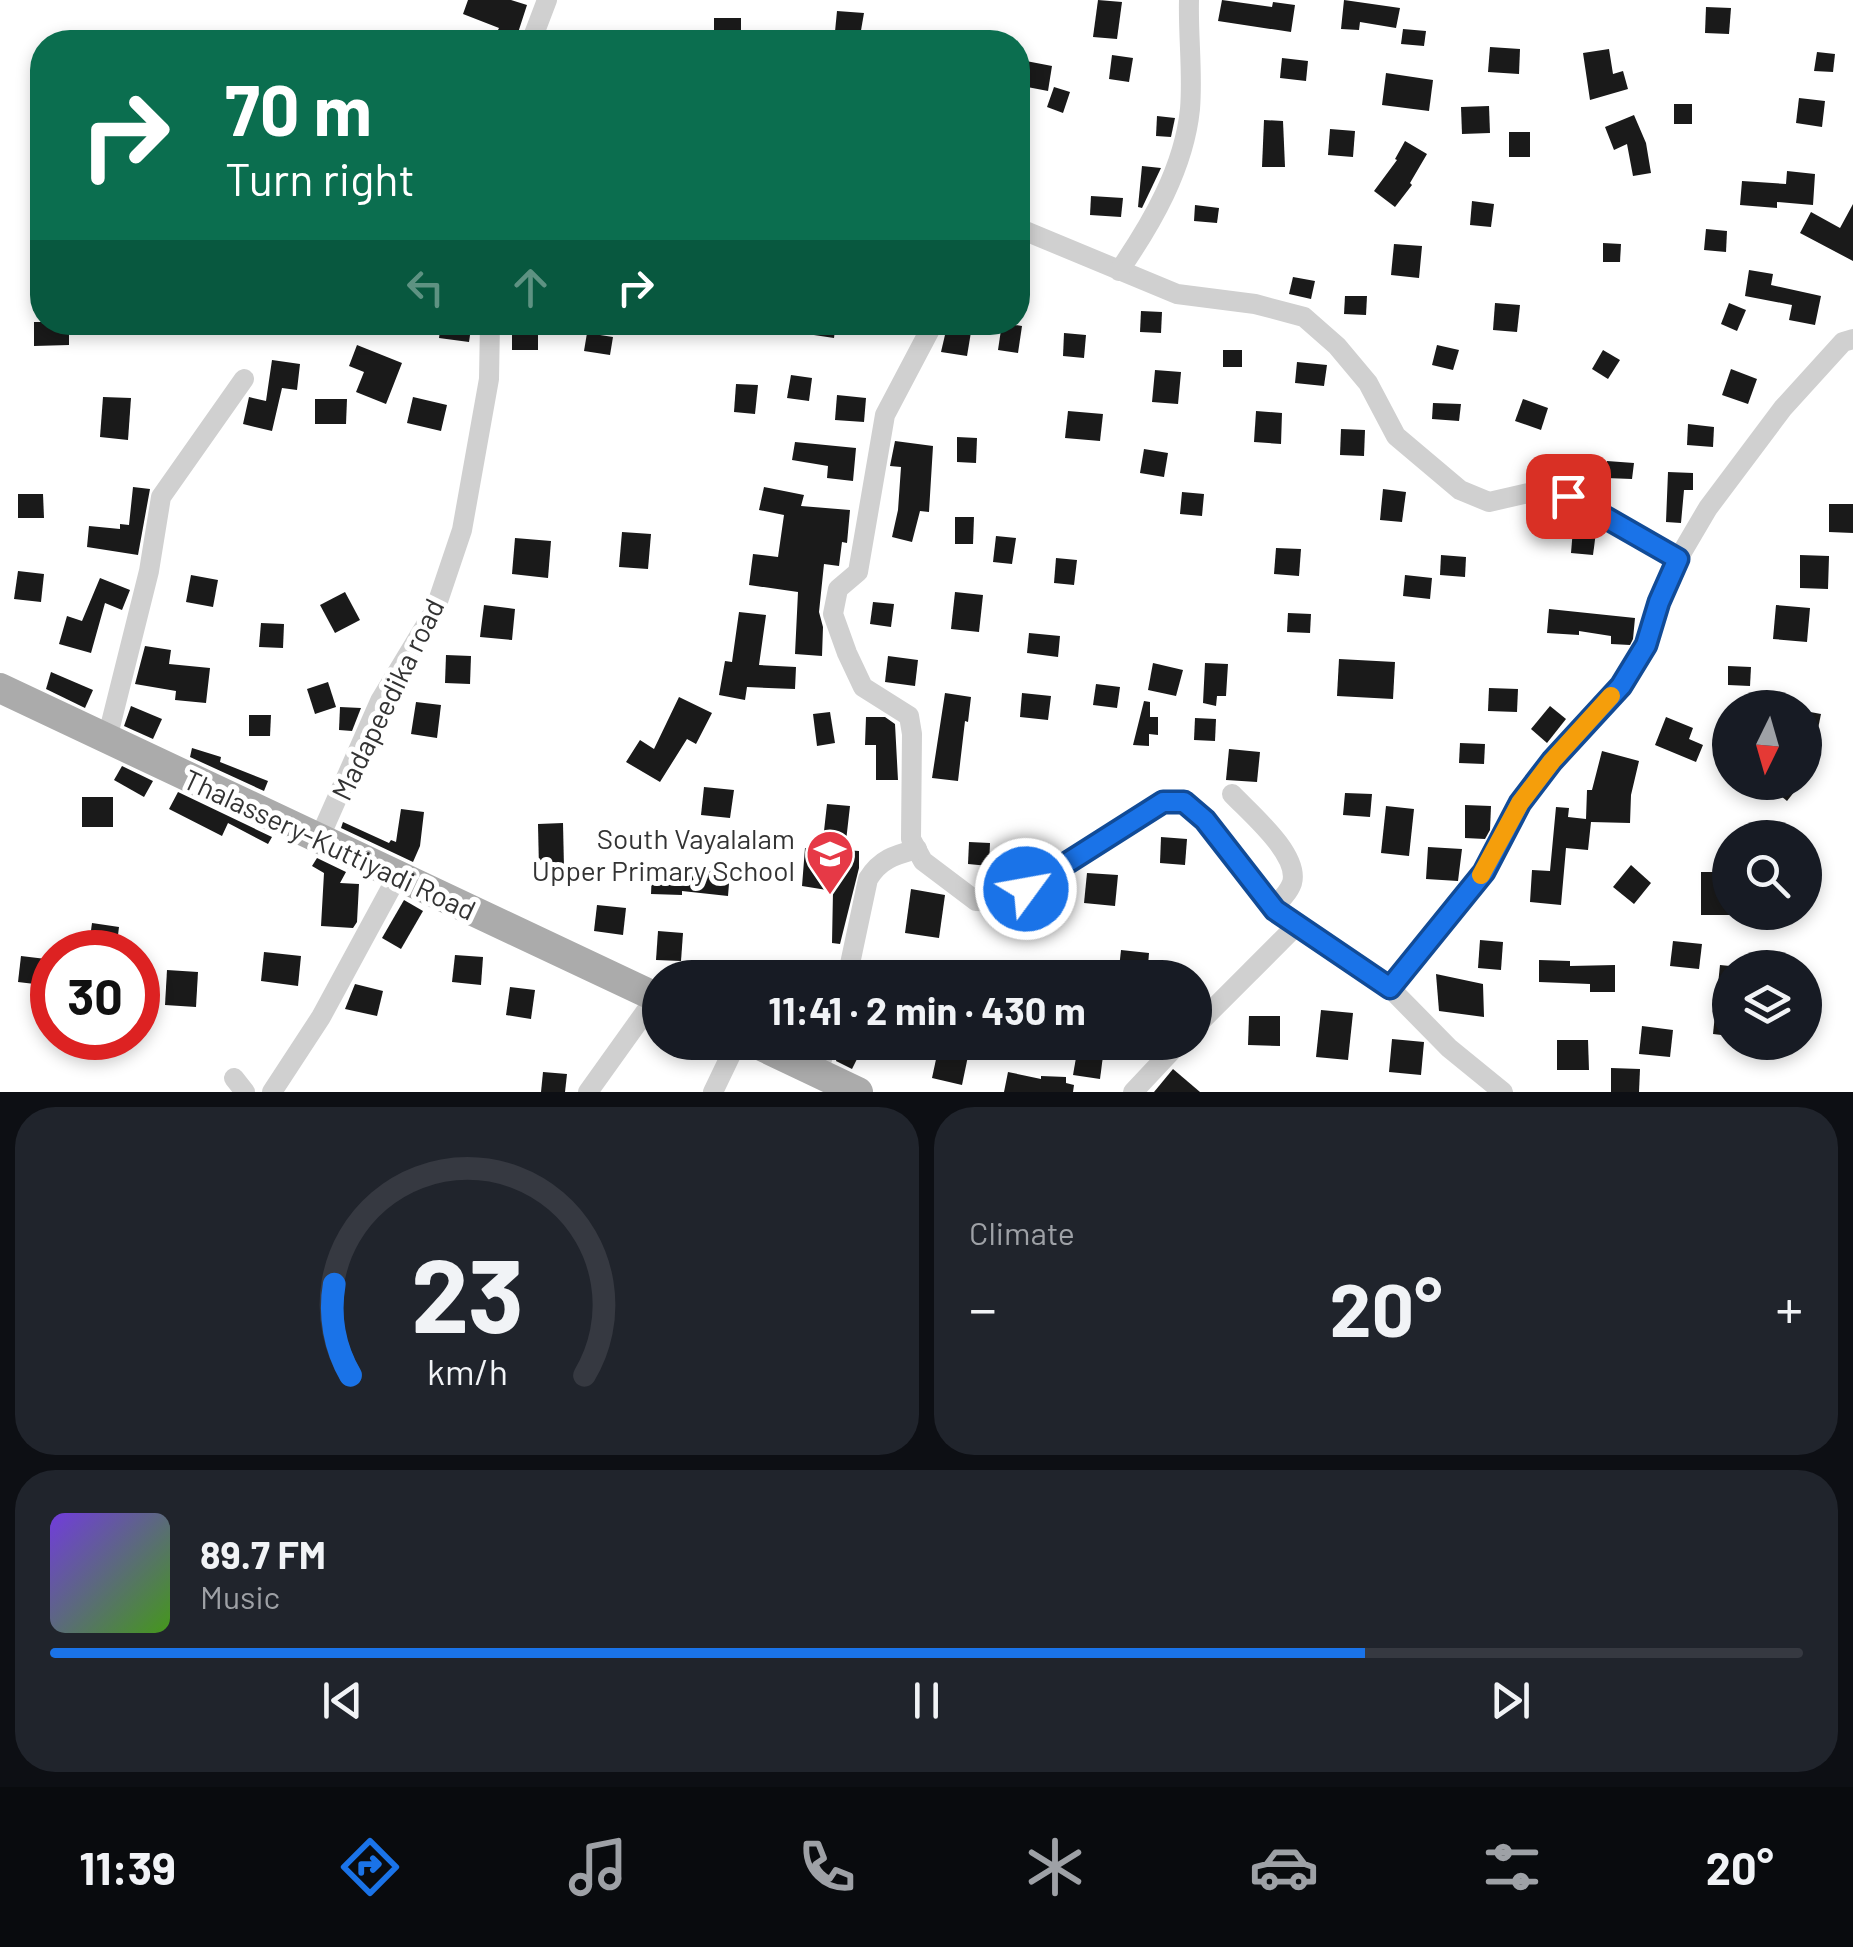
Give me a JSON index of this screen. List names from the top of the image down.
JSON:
{
  "streets": {
    "main road": ["Thalassery-Kuttiyadi Road"],
    "street": ["Madapeedika road"]
  },
  "crossings": [
    ["Madapeedika road", "Thalassery-Kuttiyadi Road"]
  ],
  "places": {
    "school or university": ["South Vayalalam Upper Primary School"]
  },
  "north": "bottom",
  "page": {
    "turn": ["70 m", "Turn right"],
    "limit": "30",
    "trip": "11:41 · 2 min · 430 m",
    "tile": "Climate",
    "heat": ["−", "20°", "+"],
    "song": ["89.7 FM", "Music"],
    "tabs": ["11:39", "20°"],
    "gauge": ["23", "km/h"]
  }
}
